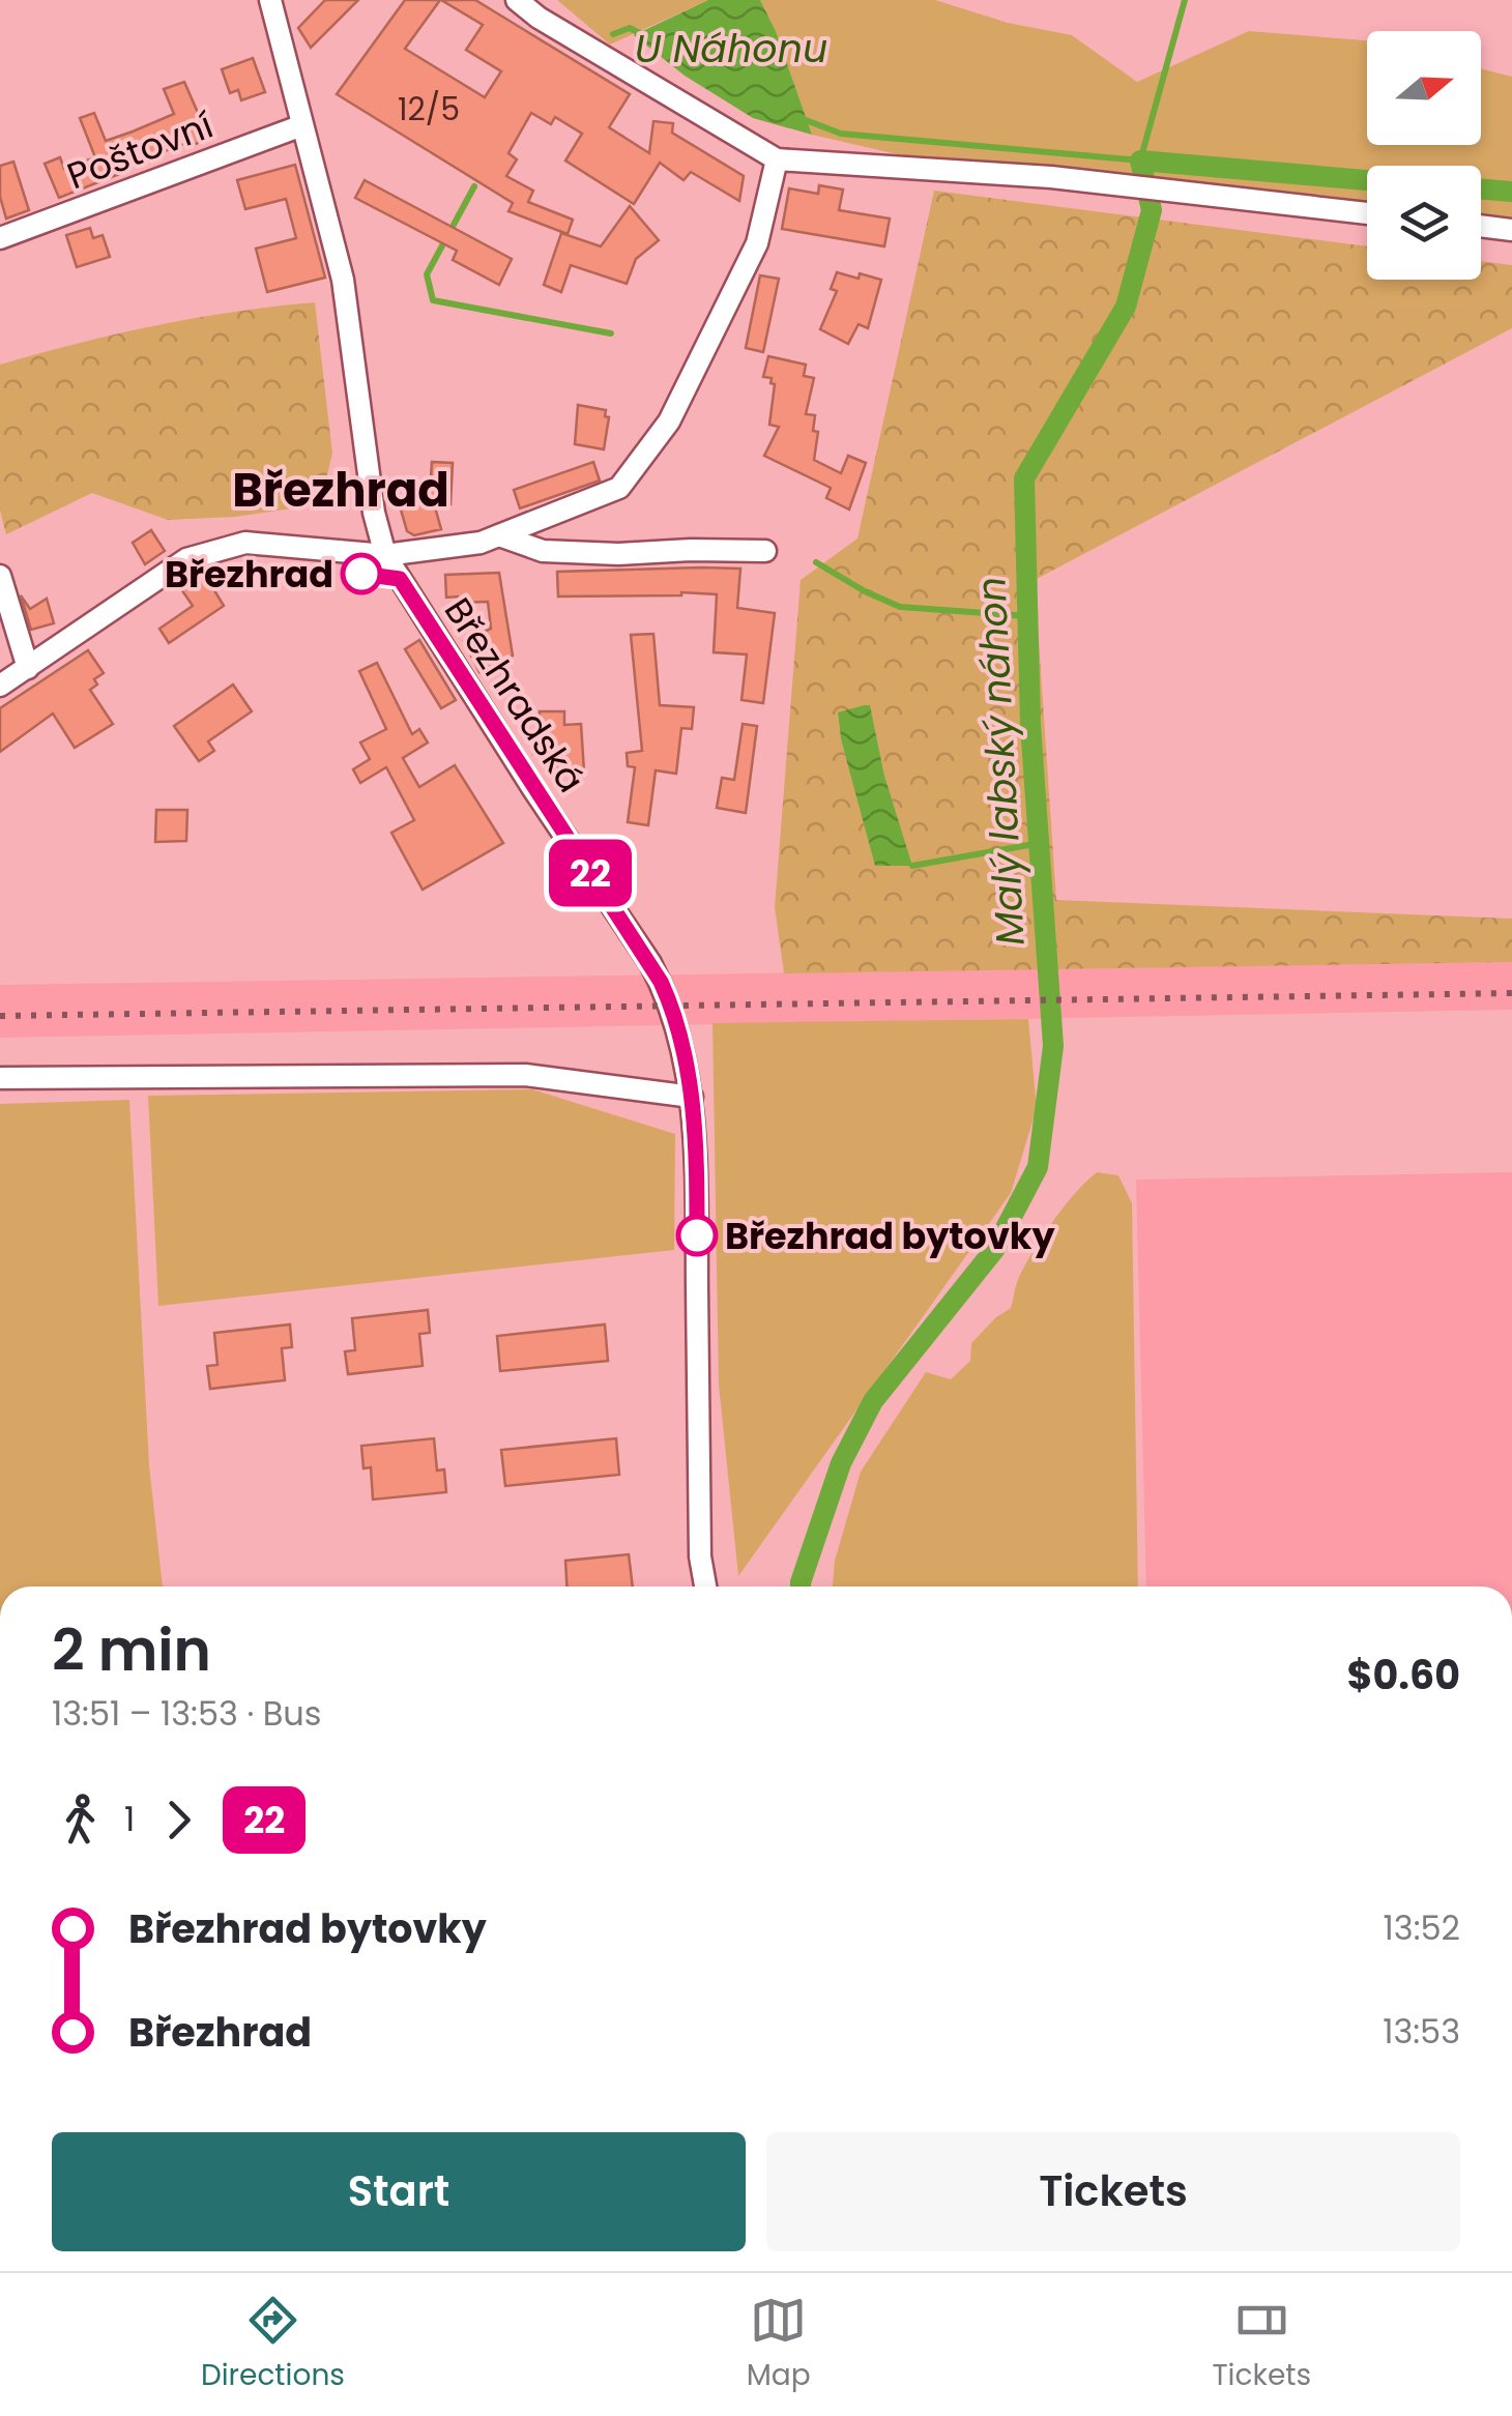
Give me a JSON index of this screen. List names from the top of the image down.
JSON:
{
  "streets": {
    "street": ["Poštovní", "Březhradská"]
  },
  "crossings": [
    ["Poštovní", "Březhradská"]
  ],
  "districts": ["Březhrad"],
  "water": ["U Náhonu", "Malý labský náhon"],
  "places": ["Březhrad", "Březhrad bytovky"],
  "lines": ["bus line 22"],
  "house_numbers": ["12/5"],
  "north": "right",
  "page": {
    "on_map": "22",
    "heading": ["2 min", "13:51 – 13:53 · Bus", "$0.60"],
    "legs": ["1", "22"],
    "list": [
      {
        "name": "Březhrad bytovky",
        "value": "13:52"
      },
      {
        "name": "Březhrad",
        "value": "13:53"
      }
    ],
    "buttons": ["Start", "Tickets"],
    "tabs": ["Directions", "Map", "Tickets"]
  }
}
